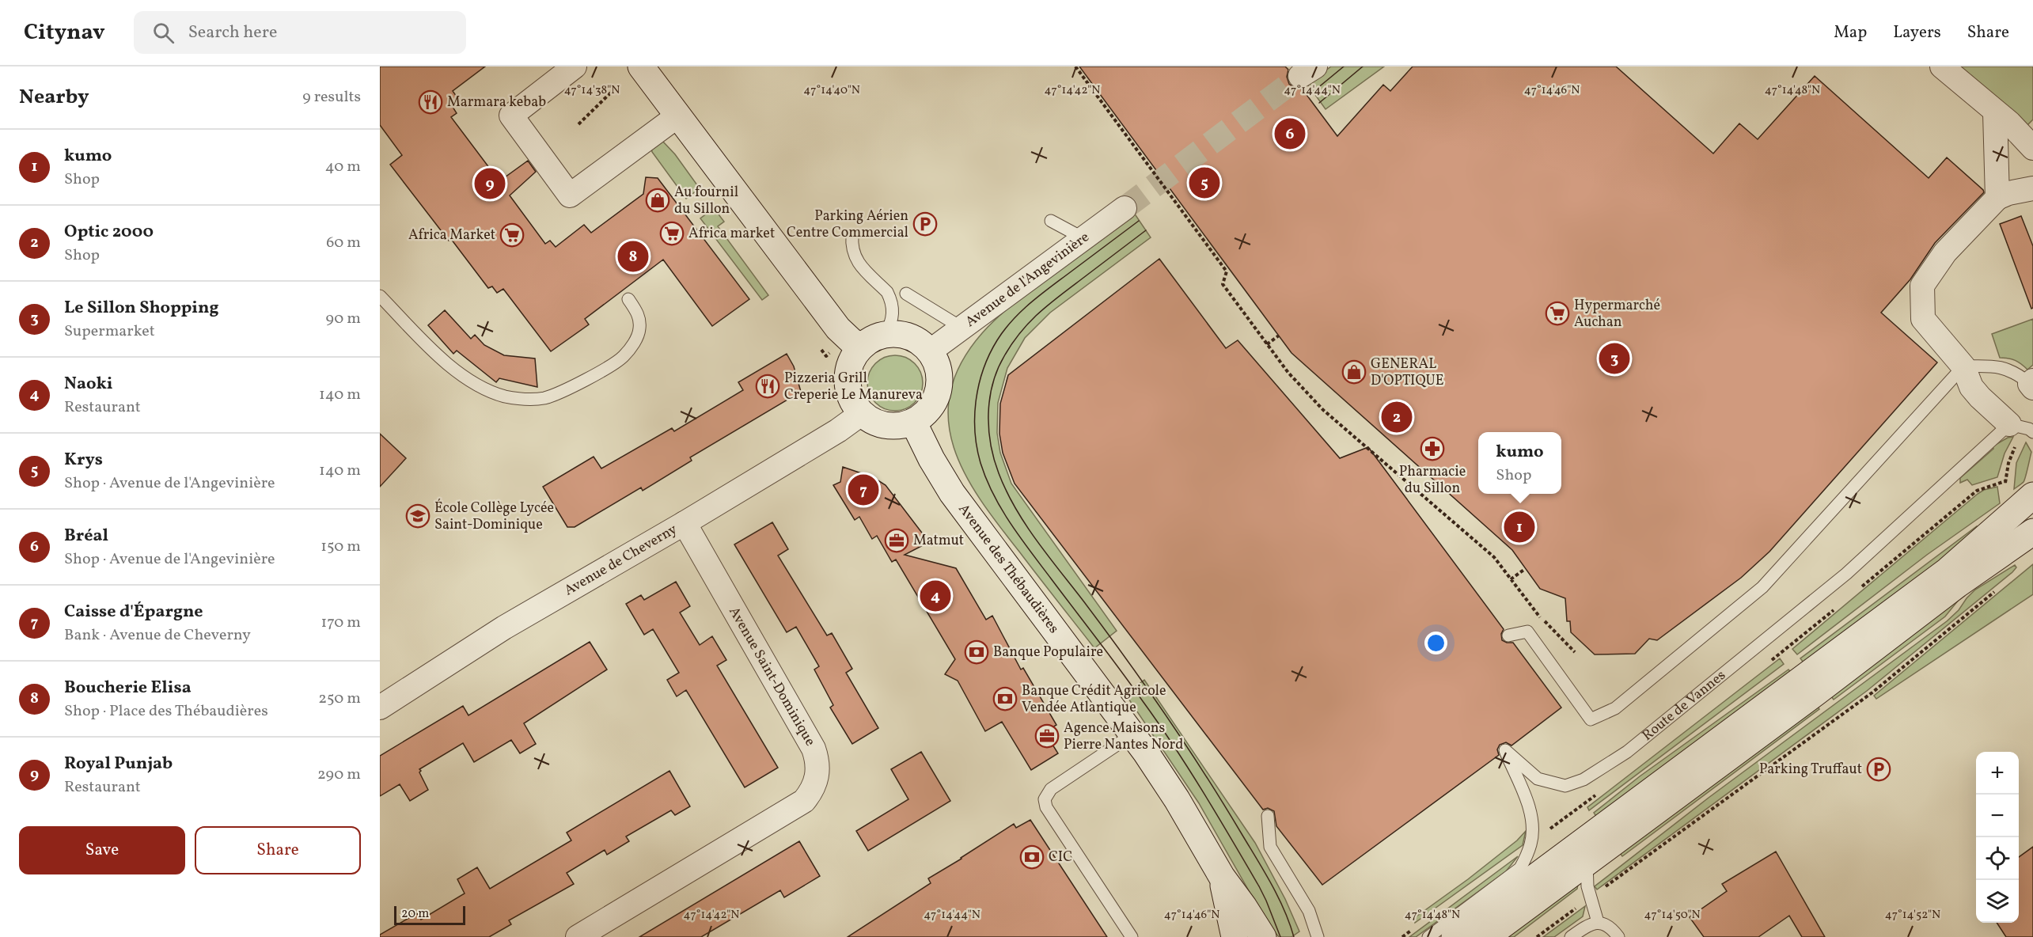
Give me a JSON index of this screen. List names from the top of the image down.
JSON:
{
  "streets": {
    "main road": ["Avenue des Thébaudières"],
    "street": ["Avenue de l'Angevinière", "Avenue de Cheverny", "Avenue Saint-Dominique"],
    "lane": ["Route de Vannes"]
  },
  "crossings": [
    ["Avenue de l'Angevinière", "Avenue de Cheverny"],
    ["Avenue de l'Angevinière", "Avenue des Thébaudières"],
    ["Avenue de Cheverny", "Avenue des Thébaudières"],
    ["Avenue de Cheverny", "Avenue Saint-Dominique"]
  ],
  "places": {
    "restaurant": ["Marmara kebab", "Pizzeria Grill Creperie Le Manureva"],
    "shop": ["Au fournil du Sillon", "GENERAL D'OPTIQUE"],
    "parking": ["Parking Aérien Centre Commercial", "Parking Truffaut"],
    "supermarket": ["Africa market", "Africa Market", "Hypermarché Auchan"],
    "pharmacy": ["Pharmacie du Sillon"],
    "school or university": ["École Collège Lycée Saint-Dominique"],
    "office": ["Matmut", "Agence Maisons Pierre Nantes Nord"],
    "bank": ["Banque Populaire", "Banque Crédit Agricole Vendée Atlantique", "CIC"]
  },
  "scale_bar": "20 m",
  "page": {
    "header": "Citynav",
    "search": "Search here",
    "nav": ["Map", "Layers", "Share"],
    "heading": ["Nearby", "9 results"],
    "pins": [
      "6",
      "5",
      "9",
      "8",
      "3",
      "2",
      "7",
      "1",
      "4"
    ],
    "list": [
      {
        "mark": "1",
        "name": "kumo",
        "note": "Shop",
        "value": "40 m"
      },
      {
        "mark": "2",
        "name": "Optic 2000",
        "note": "Shop",
        "value": "60 m"
      },
      {
        "mark": "3",
        "name": "Le Sillon Shopping",
        "note": "Supermarket",
        "value": "90 m"
      },
      {
        "mark": "4",
        "name": "Naoki",
        "note": "Restaurant",
        "value": "140 m"
      },
      {
        "mark": "5",
        "name": "Krys",
        "note": "Shop · Avenue de l'Angevinière",
        "value": "140 m"
      },
      {
        "mark": "6",
        "name": "Bréal",
        "note": "Shop · Avenue de l'Angevinière",
        "value": "150 m"
      },
      {
        "mark": "7",
        "name": "Caisse d'Épargne",
        "note": "Bank · Avenue de Cheverny",
        "value": "170 m"
      },
      {
        "mark": "8",
        "name": "Boucherie Elisa",
        "note": "Shop · Place des Thébaudières",
        "value": "250 m"
      },
      {
        "mark": "9",
        "name": "Royal Punjab",
        "note": "Restaurant",
        "value": "290 m"
      }
    ],
    "popup": ["kumo", "Shop"],
    "map_buttons": ["+", "−"],
    "buttons": ["Save", "Share"],
    "scale": "20 m"
  },
  "coordinates": [
    "47°14'38\"N",
    "47°14'40\"N",
    "47°14'42\"N",
    "47°14'44\"N",
    "47°14'46\"N",
    "47°14'48\"N",
    "47°14'50\"N",
    "47°14'52\"N"
  ]
}
